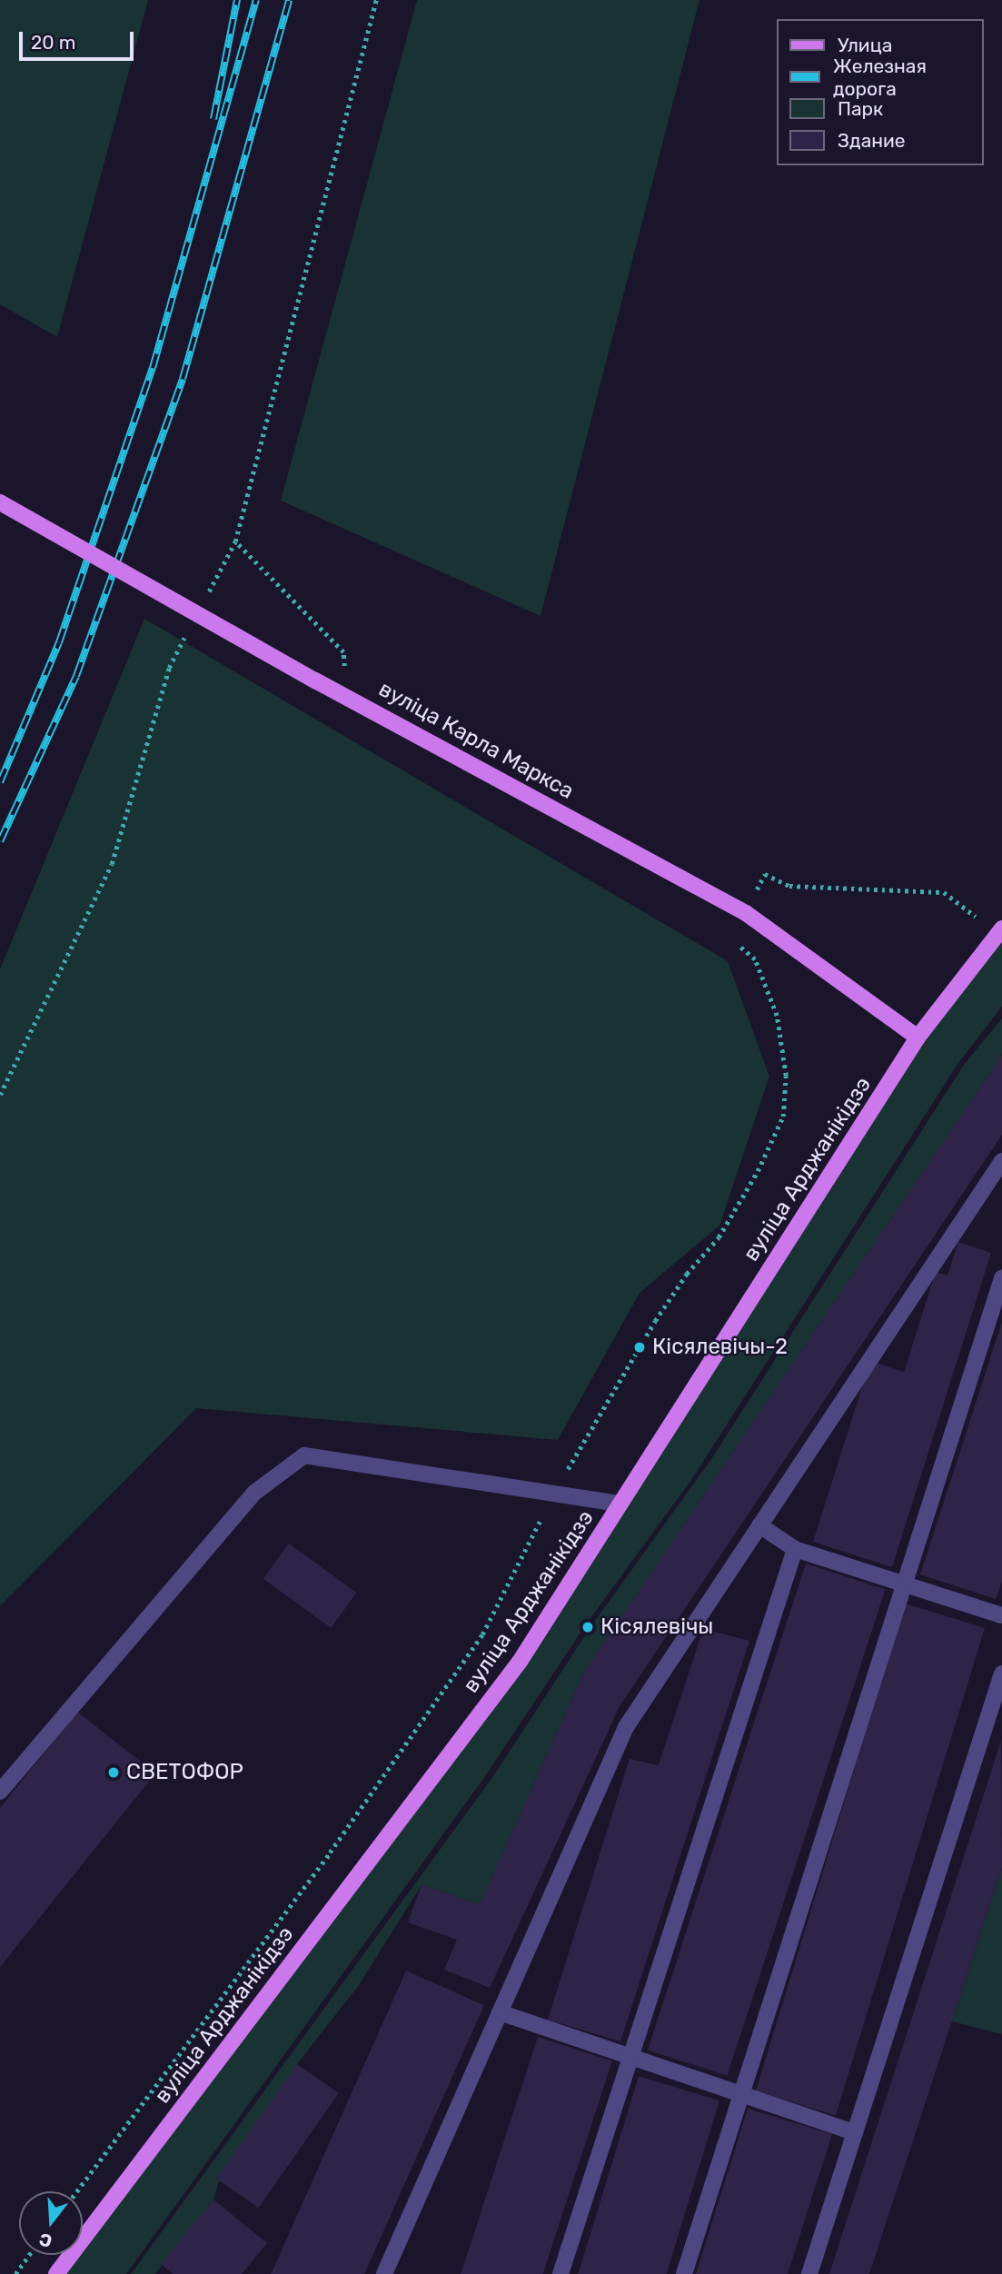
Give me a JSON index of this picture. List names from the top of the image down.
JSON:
{
  "streets": {
    "main road": ["вуліца Карла Маркса", "вуліца Арджанікідзэ"]
  },
  "crossings": [
    ["вуліца Карла Маркса", "вуліца Арджанікідзэ"]
  ],
  "places": ["Кісялевічы-2", "Кісялевічы", "СВЕТОФОР"],
  "legend": [
    "Улица",
    "Железная дорога",
    "Парк",
    "Здание"
  ],
  "scale_bar": "20 m",
  "north": "bottom"
}
